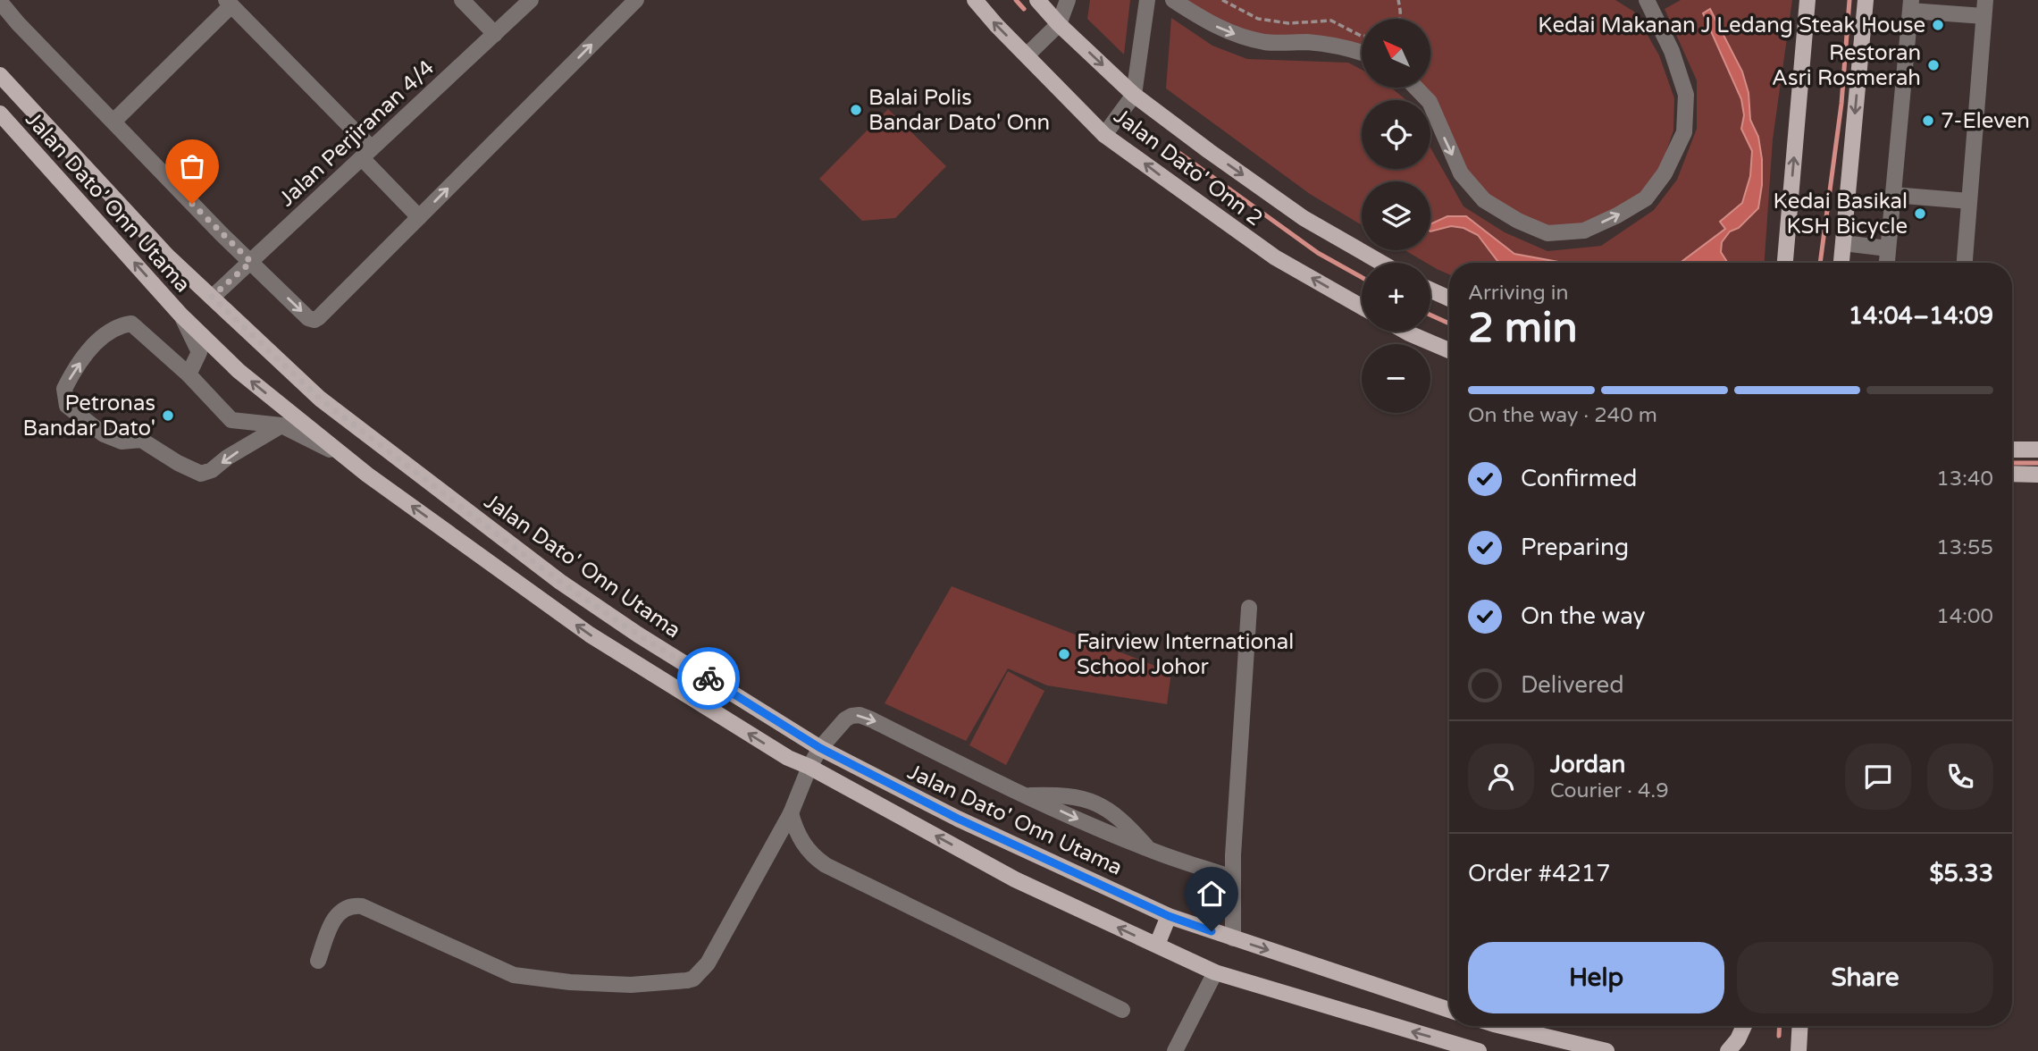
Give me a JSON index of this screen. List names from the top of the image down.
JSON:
{
  "streets": {
    "main road": ["Jalan Dato' Onn 2", "Jalan Dato' Onn Utama"],
    "street": ["Jalan Perjiranan 4/4"]
  },
  "crossings": [
    ["Jalan Perjiranan 4/4", "Jalan Dato' Onn Utama"]
  ],
  "places": [
    "Kedai Makanan J Ledang Steak House",
    "Restoran Asri Rosmerah",
    "Balai Polis Bandar Dato' Onn",
    "7-Eleven",
    "Kedai Basikal KSH Bicycle",
    "Petronas Bandar Dato'",
    "Fairview International School Johor"
  ],
  "north": "top left",
  "page": {
    "map_buttons": ["+", "−"],
    "heading": ["2 min", "Arriving in", "14:04–14:09"],
    "panel": [
      "Jordan",
      "Courier · 4.9",
      "Order #4217",
      "$5.33"
    ],
    "bar": "On the way · 240 m",
    "list": [
      ["Confirmed", "13:40"],
      ["Preparing", "13:55"],
      ["On the way", "14:00"],
      "Delivered"
    ],
    "buttons": ["Help", "Share"]
  }
}
